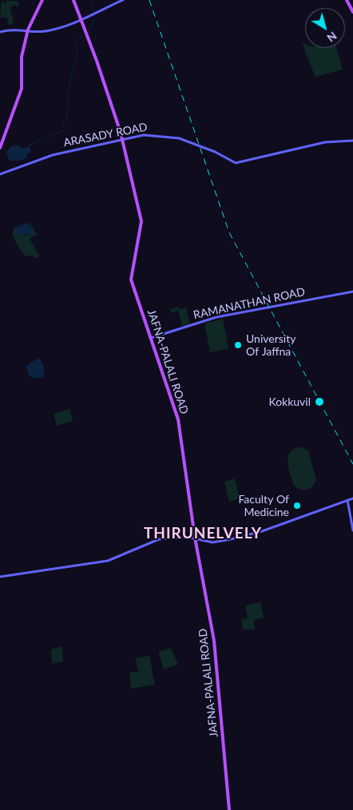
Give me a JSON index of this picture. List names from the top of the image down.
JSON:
{
  "streets": {
    "main road": ["ARASADY ROAD", "RAMANATHAN ROAD", "JAFNA-PALALI ROAD"]
  },
  "crossings": [
    ["ARASADY ROAD", "JAFNA-PALALI ROAD"],
    ["RAMANATHAN ROAD", "JAFNA-PALALI ROAD"]
  ],
  "districts": ["THIRUNELVELY"],
  "places": ["University Of Jaffna", "Kokkuvil", "Faculty Of Medicine"],
  "north": "bottom right"
}
